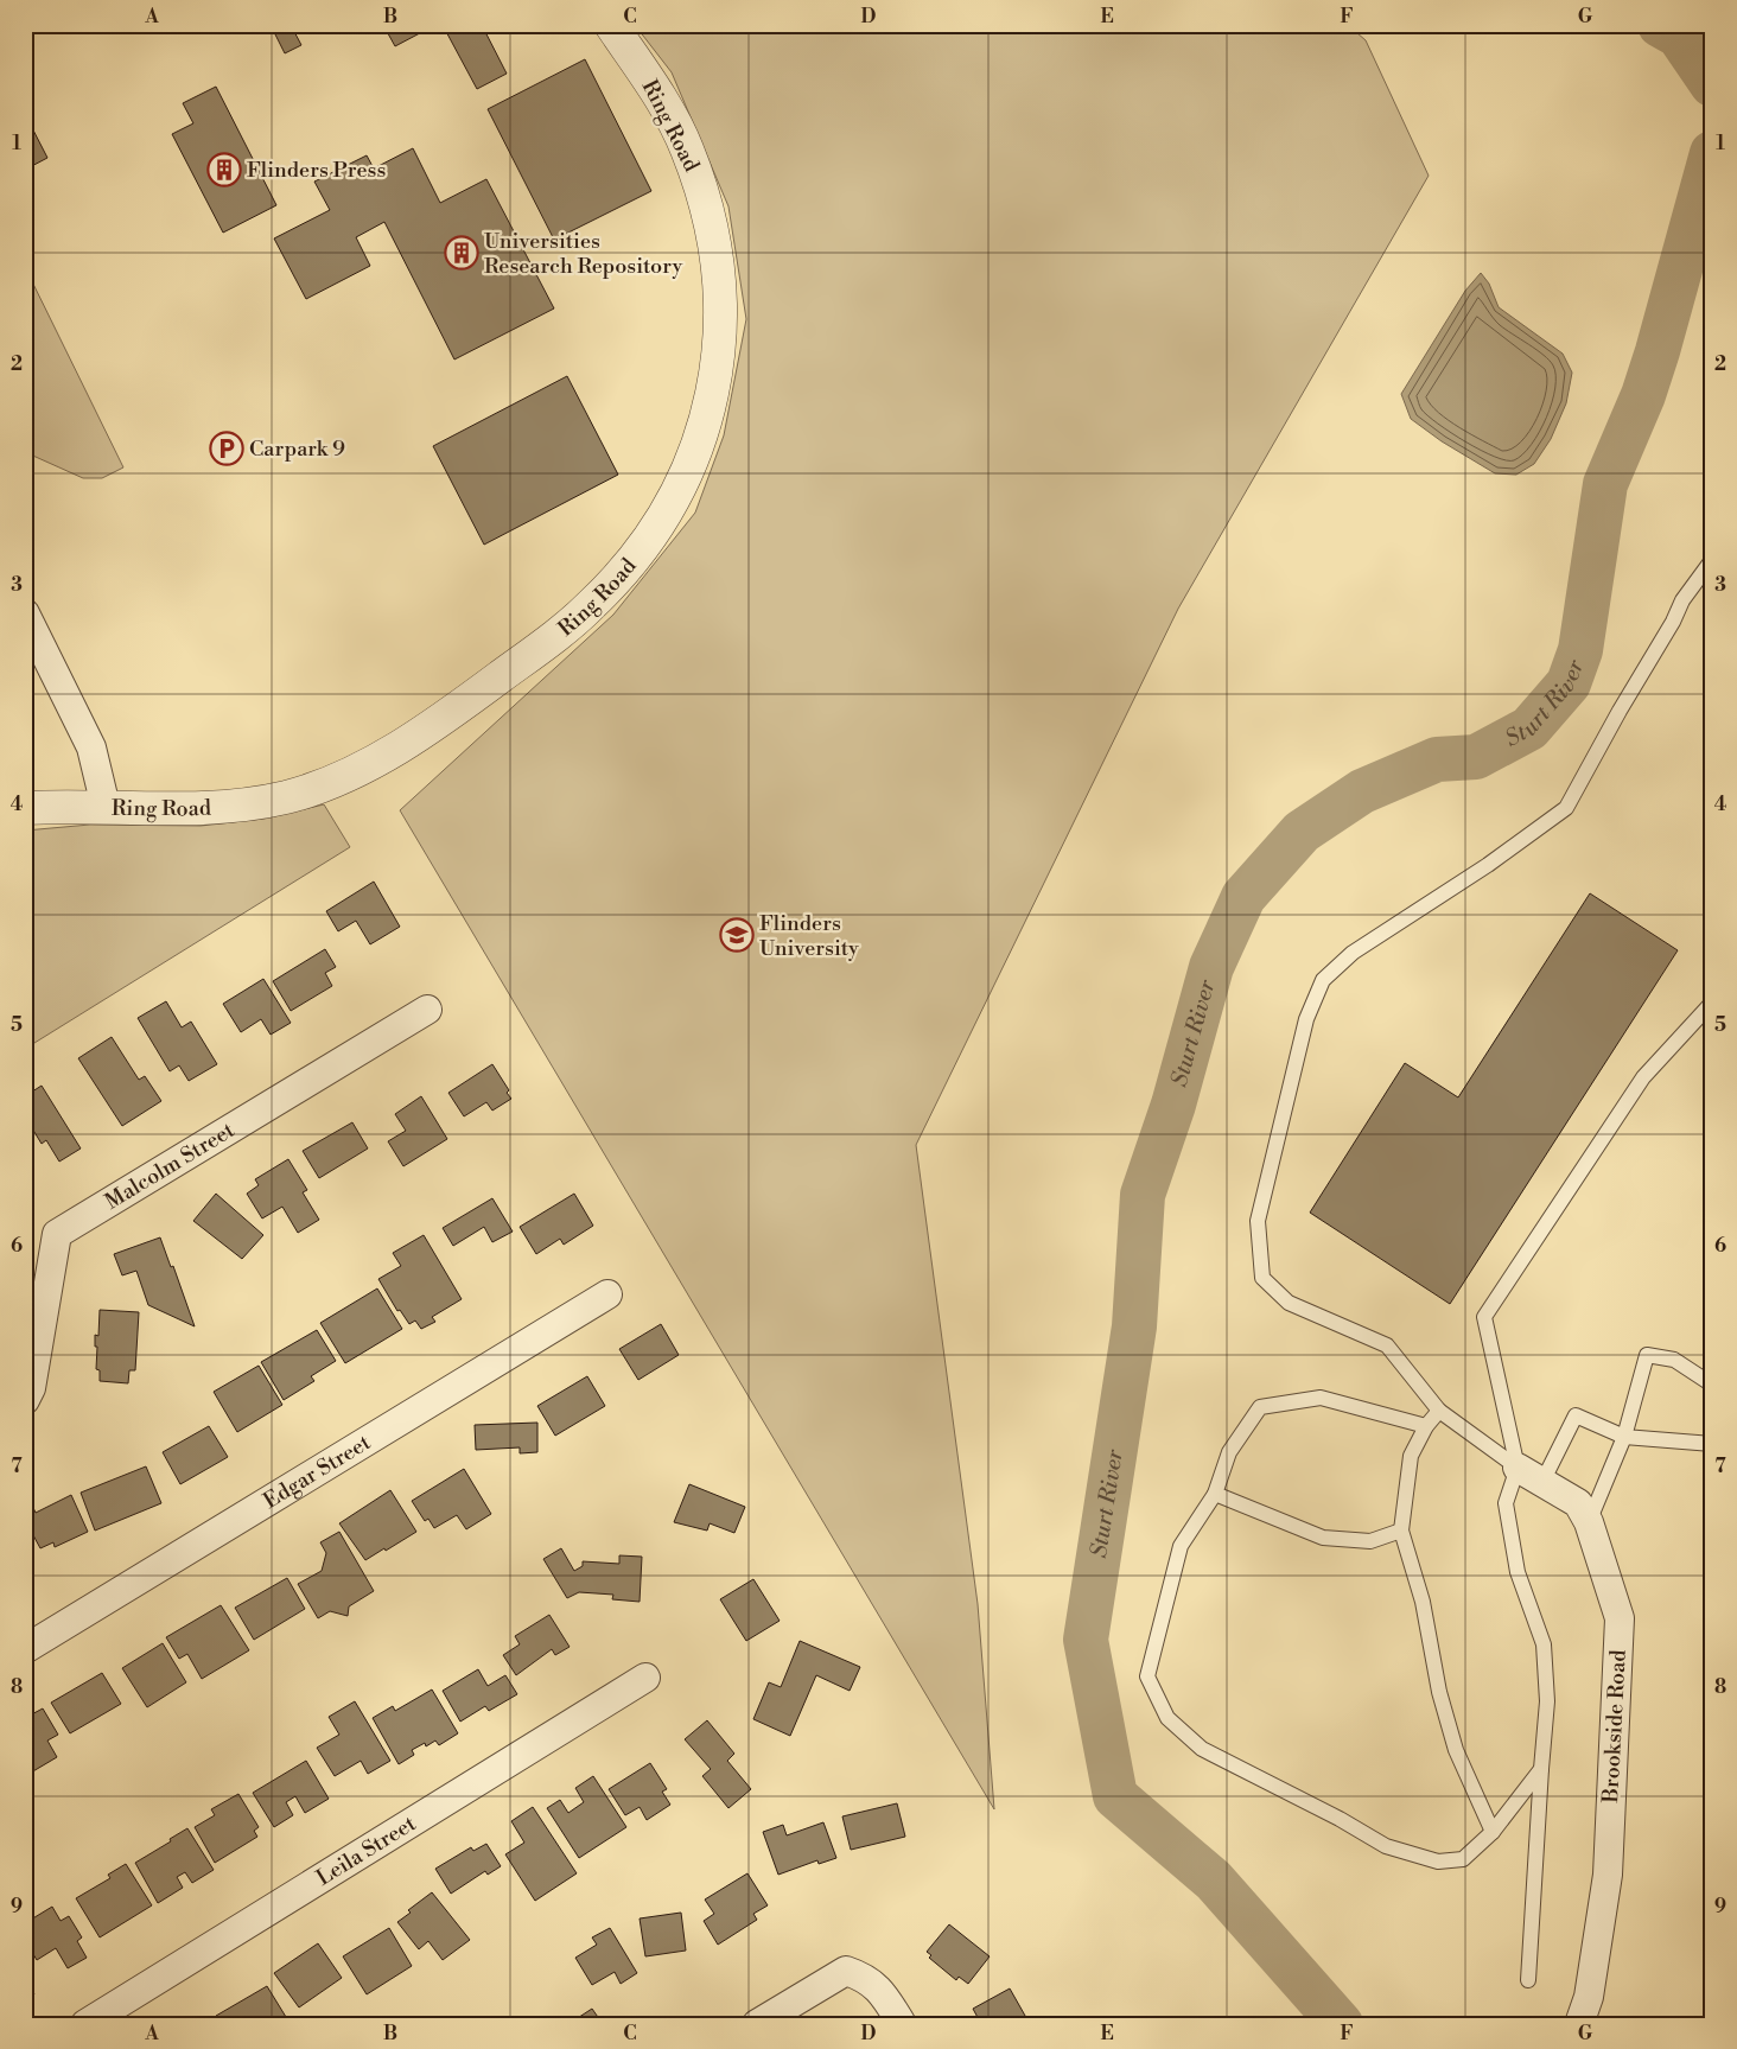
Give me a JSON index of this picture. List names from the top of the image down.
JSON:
{
  "streets": {
    "street": [
      "Ring Road",
      "Malcolm Street",
      "Edgar Street",
      "Brookside Road",
      "Leila Street"
    ]
  },
  "water": ["Sturt River"],
  "places": {
    "building": ["Flinders Press", "Universities Research Repository"],
    "parking": ["Carpark 9"],
    "school or university": ["Flinders University"]
  },
  "grid": {
    "columns": [
      "A",
      "B",
      "C",
      "D",
      "E",
      "F",
      "G"
    ],
    "rows": [
      "1",
      "2",
      "3",
      "4",
      "5",
      "6",
      "7",
      "8",
      "9"
    ]
  }
}
